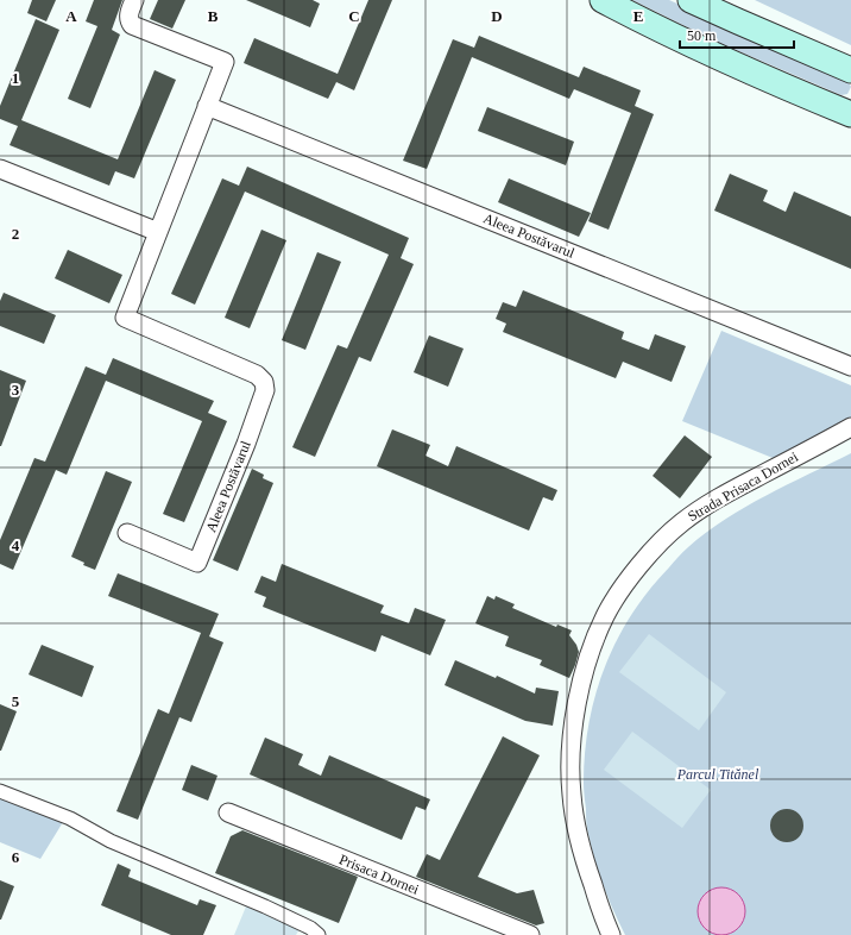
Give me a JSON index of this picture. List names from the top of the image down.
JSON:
{
  "streets": {
    "street": ["Aleea Postăvarul", "Strada Prisaca Dornei", "Prisaca Dornei"]
  },
  "parks": ["Parcul Titănel"],
  "scale_bar": "50 m",
  "grid": {
    "columns": [
      "A",
      "B",
      "C",
      "D",
      "E"
    ],
    "rows": [
      "1",
      "2",
      "3",
      "4",
      "5",
      "6"
    ]
  }
}
